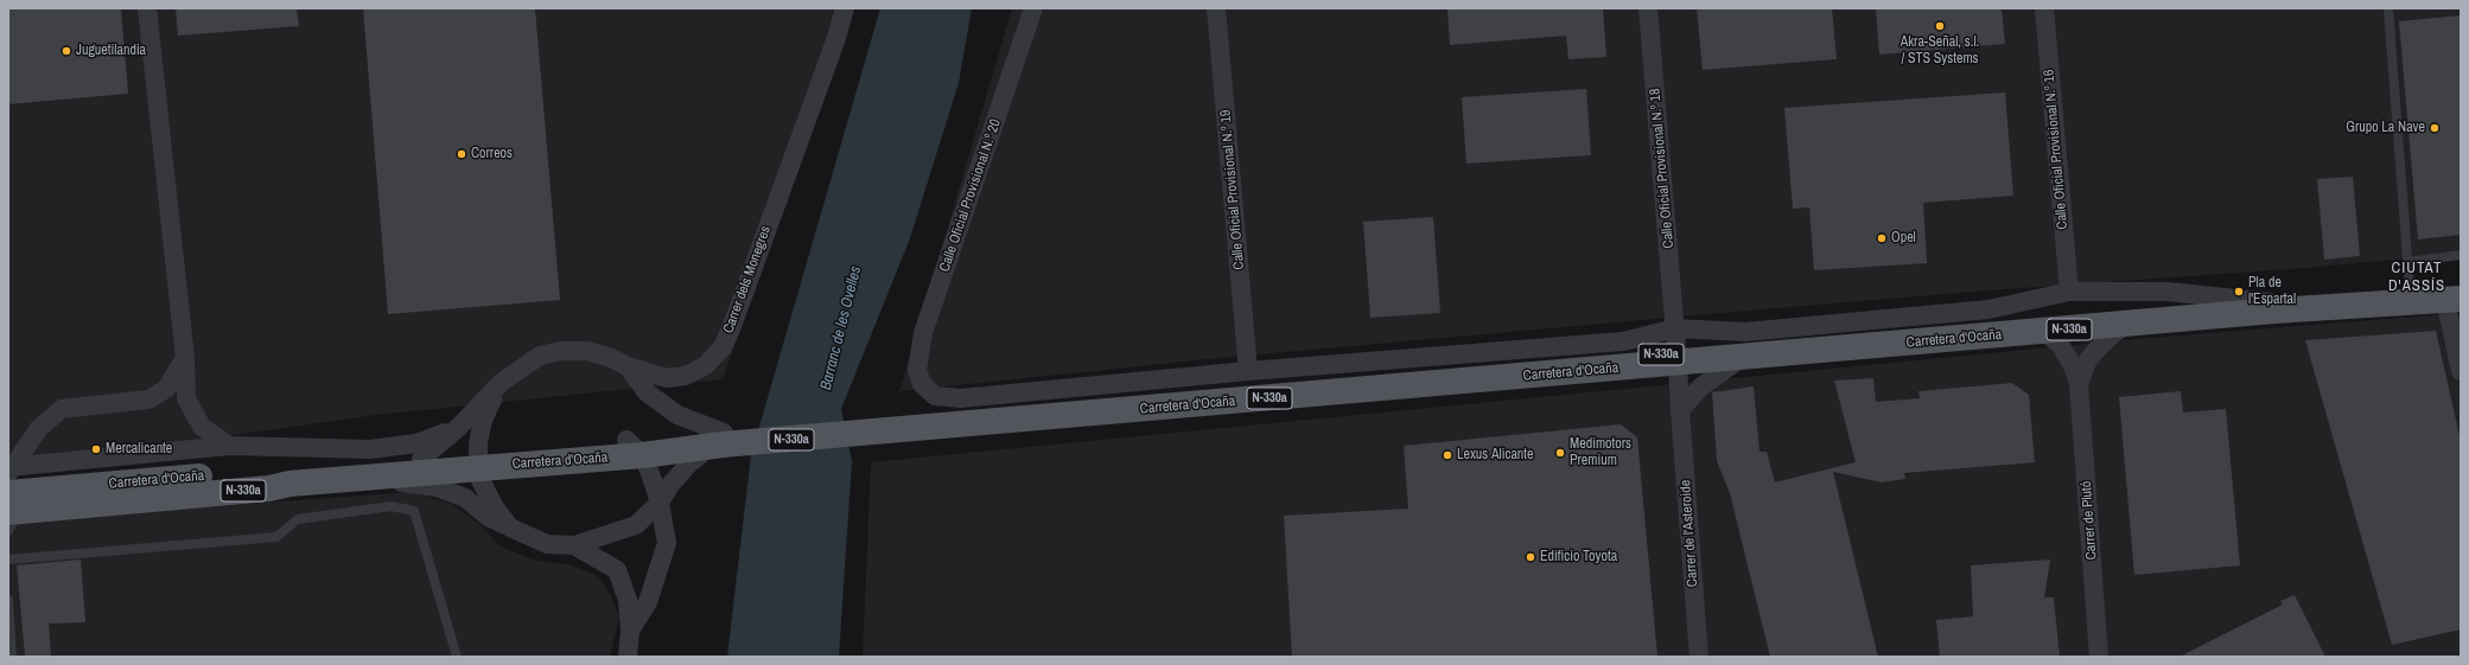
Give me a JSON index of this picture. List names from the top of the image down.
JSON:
{
  "streets": {
    "main road": ["N-330a", "Carretera d'Ocaña"],
    "street": [
      "Calle Oficial Provisional N.º 16",
      "Calle Oficial Provisional N.º 18",
      "Calle Oficial Provisional N.º 19",
      "Calle Oficial Provisional N.º 20",
      "Carrer dels Monegres",
      "Carrer de Plutó",
      "Carrer de l'Asteroide"
    ]
  },
  "crossings": [
    ["Calle Oficial Provisional N.º 16", "Carretera d'Ocaña"],
    ["Calle Oficial Provisional N.º 18", "Carretera d'Ocaña"],
    ["Calle Oficial Provisional N.º 18", "Carrer de l'Asteroide"],
    ["Calle Oficial Provisional N.º 19", "Carretera d'Ocaña"],
    ["Calle Oficial Provisional N.º 20", "Carretera d'Ocaña"],
    ["Carrer dels Monegres", "Carretera d'Ocaña"],
    ["Carretera d'Ocaña", "Carrer de Plutó"],
    ["Carretera d'Ocaña", "Carrer de l'Asteroide"]
  ],
  "districts": ["CIUTAT D'ASSÍS"],
  "water": ["Barranc de les Ovelles"],
  "places": [
    "Akra-Señal, s.l. / STS Systems",
    "Juguetilandia",
    "Grupo La Nave",
    "Correos",
    "Opel",
    "Pla de l'Espartal",
    "Mercalicante",
    "Medimotors Premium",
    "Lexus Alicante",
    "Edificio Toyota"
  ]
}
